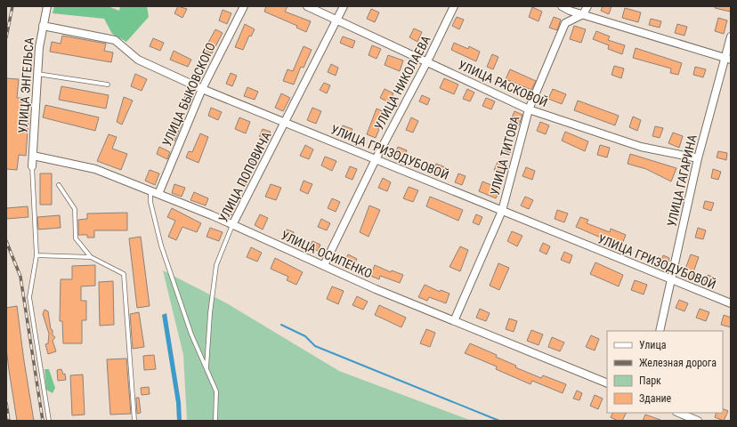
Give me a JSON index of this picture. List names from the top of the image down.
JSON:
{
  "streets": {
    "street": [
      "УЛИЦА НИКОЛАЕВА",
      "УЛИЦА РАСКОВОЙ",
      "УЛИЦА ЭНГЕЛЬСА",
      "УЛИЦА БЫКОВСКОГО",
      "УЛИЦА ГРИЗОДУБОВОЙ",
      "УЛИЦА ТИТОВА",
      "УЛИЦА ПОПОВИЧА",
      "УЛИЦА ГАГАРИНА",
      "УЛИЦА ОСИПЕНКО"
    ]
  },
  "crossings": [
    ["УЛИЦА НИКОЛАЕВА", "УЛИЦА РАСКОВОЙ"],
    ["УЛИЦА НИКОЛАЕВА", "УЛИЦА ГРИЗОДУБОВОЙ"],
    ["УЛИЦА НИКОЛАЕВА", "УЛИЦА ОСИПЕНКО"],
    ["УЛИЦА РАСКОВОЙ", "УЛИЦА ТИТОВА"],
    ["УЛИЦА РАСКОВОЙ", "УЛИЦА ПОПОВИЧА"],
    ["УЛИЦА РАСКОВОЙ", "УЛИЦА ГАГАРИНА"],
    ["УЛИЦА ЭНГЕЛЬСА", "УЛИЦА ГРИЗОДУБОВОЙ"],
    ["УЛИЦА ЭНГЕЛЬСА", "УЛИЦА ОСИПЕНКО"],
    ["УЛИЦА БЫКОВСКОГО", "УЛИЦА ГРИЗОДУБОВОЙ"],
    ["УЛИЦА БЫКОВСКОГО", "УЛИЦА ОСИПЕНКО"],
    ["УЛИЦА ГРИЗОДУБОВОЙ", "УЛИЦА ТИТОВА"],
    ["УЛИЦА ГРИЗОДУБОВОЙ", "УЛИЦА ПОПОВИЧА"],
    ["УЛИЦА ГРИЗОДУБОВОЙ", "УЛИЦА ГАГАРИНА"],
    ["УЛИЦА ТИТОВА", "УЛИЦА ОСИПЕНКО"],
    ["УЛИЦА ПОПОВИЧА", "УЛИЦА ОСИПЕНКО"]
  ],
  "legend": [
    "Улица",
    "Железная дорога",
    "Парк",
    "Здание"
  ]
}
